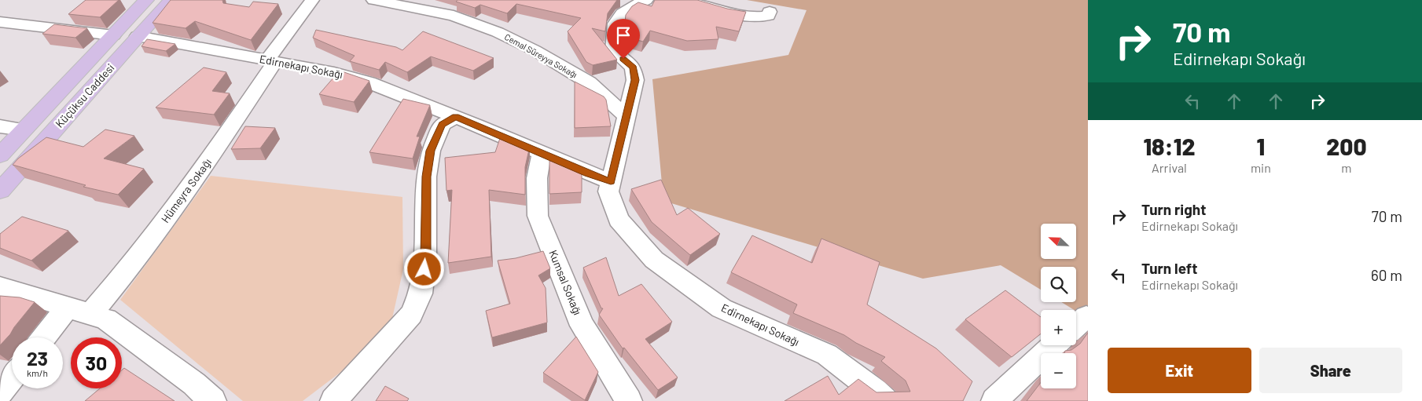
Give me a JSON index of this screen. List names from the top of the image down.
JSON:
{
  "streets": {
    "main road": ["Küçüksu Caddesi"],
    "street": [
      "Cemal Süreyya Sokağı",
      "Edirnekapı Sokağı",
      "Hümeyra Sokağı",
      "Kumsal Sokağı"
    ]
  },
  "crossings": [
    ["Cemal Süreyya Sokağı", "Edirnekapı Sokağı"],
    ["Edirnekapı Sokağı", "Küçüksu Caddesi"],
    ["Edirnekapı Sokağı", "Hümeyra Sokağı"],
    ["Edirnekapı Sokağı", "Kumsal Sokağı"]
  ],
  "north": "top left",
  "page": {
    "turn": ["70 m", "Edirnekapı Sokağı"],
    "eta": [
      "18:12",
      "Arrival",
      "1",
      "min",
      "200",
      "m"
    ],
    "list": [
      {
        "name": "Turn right",
        "note": "Edirnekapı Sokağı",
        "value": "70 m"
      },
      {
        "name": "Turn left",
        "note": "Edirnekapı Sokağı",
        "value": "60 m"
      }
    ],
    "map_buttons": ["+", "−"],
    "speed": "23 km/h",
    "limit": "30",
    "buttons": ["Exit", "Share"]
  }
}
